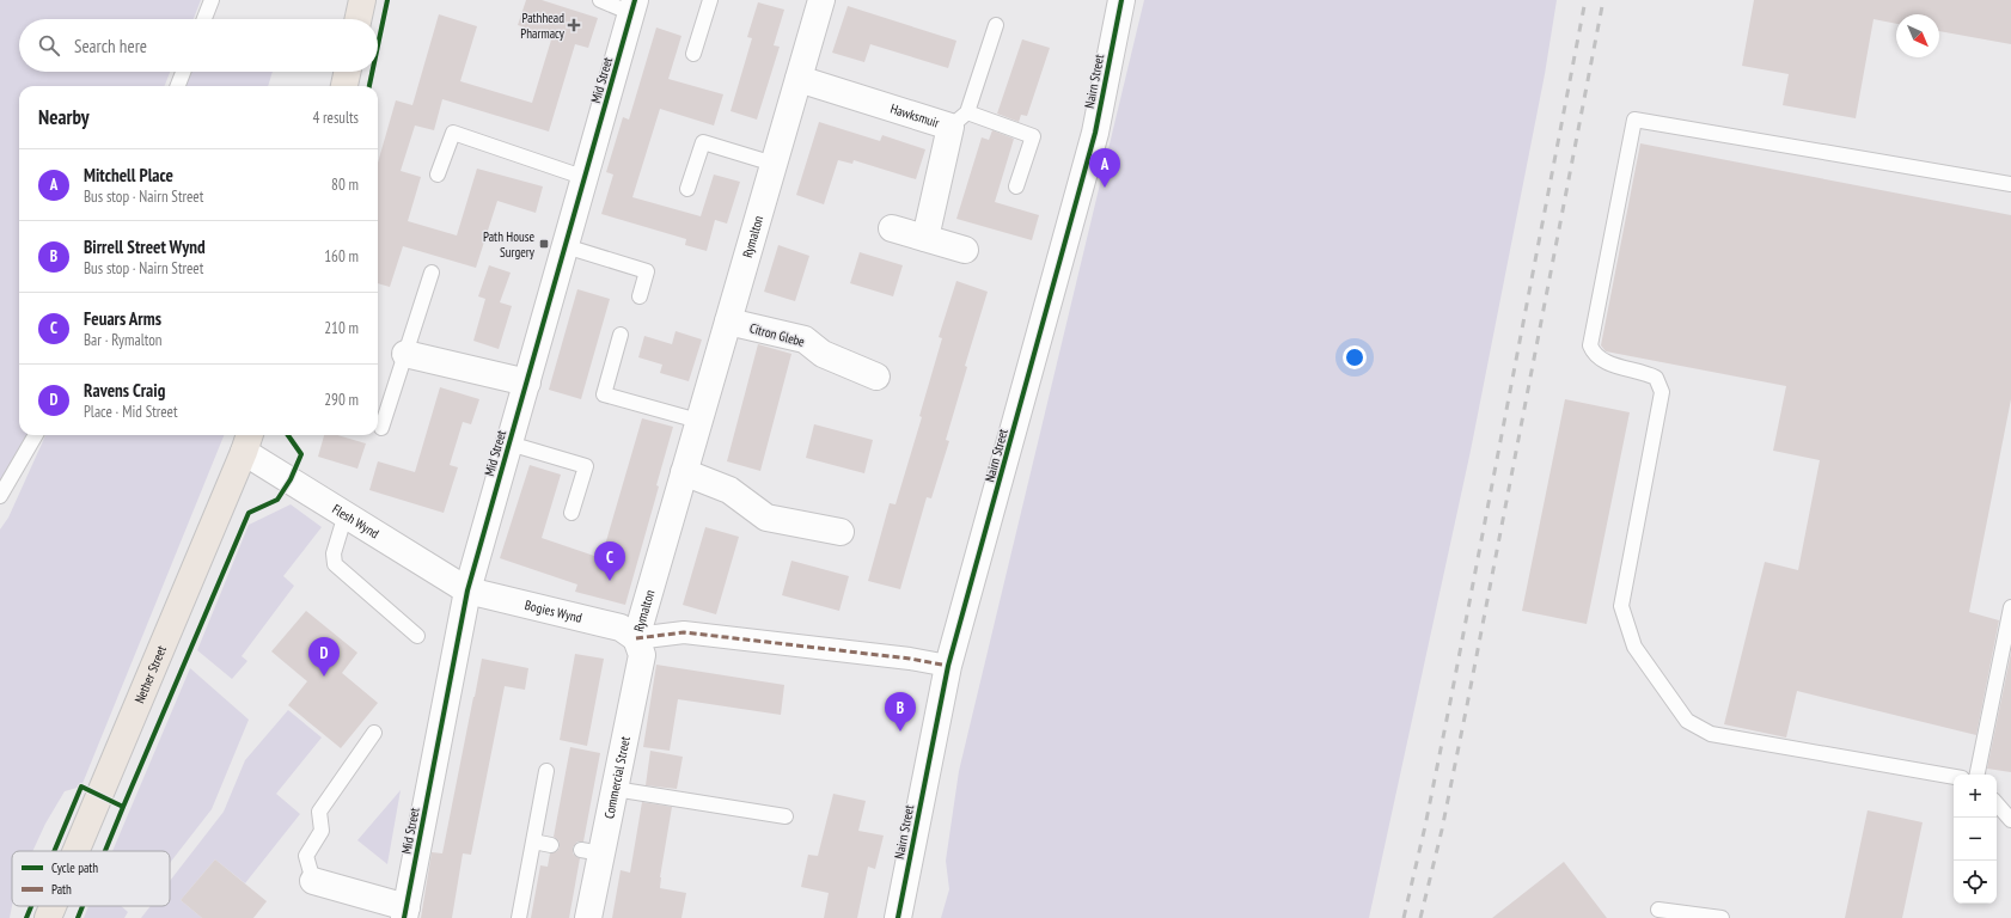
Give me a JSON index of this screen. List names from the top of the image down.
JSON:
{
  "streets": {
    "main road": ["Nether Street"],
    "street": [
      "Mid Street",
      "Nairn Street",
      "Hawksmuir",
      "Rymalton",
      "Citron Glebe",
      "Flesh Wynd",
      "Bogies Wynd",
      "Commercial Street"
    ]
  },
  "crossings": [
    ["Mid Street", "Flesh Wynd"],
    ["Mid Street", "Bogies Wynd"],
    ["Hawksmuir", "Rymalton"],
    ["Rymalton", "Citron Glebe"],
    ["Rymalton", "Bogies Wynd"],
    ["Rymalton", "Commercial Street"],
    ["Flesh Wynd", "Bogies Wynd"],
    ["Flesh Wynd", "Nether Street"],
    ["Bogies Wynd", "Commercial Street"]
  ],
  "places": {
    "health": ["Pathhead Pharmacy"],
    "transit": ["Path House Surgery"]
  },
  "legend": ["Cycle path", "Path"],
  "north": "bottom right",
  "page": {
    "search": "Search here",
    "heading": ["Nearby", "4 results"],
    "pins": [
      "A",
      "C",
      "D",
      "B"
    ],
    "list": [
      {
        "mark": "A",
        "name": "Mitchell Place",
        "note": "Bus stop · Nairn Street",
        "value": "80 m"
      },
      {
        "mark": "B",
        "name": "Birrell Street Wynd",
        "note": "Bus stop · Nairn Street",
        "value": "160 m"
      },
      {
        "mark": "C",
        "name": "Feuars Arms",
        "note": "Bar · Rymalton",
        "value": "210 m"
      },
      {
        "mark": "D",
        "name": "Ravens Craig",
        "note": "Place · Mid Street",
        "value": "290 m"
      }
    ],
    "map_buttons": ["+", "−"]
  }
}
